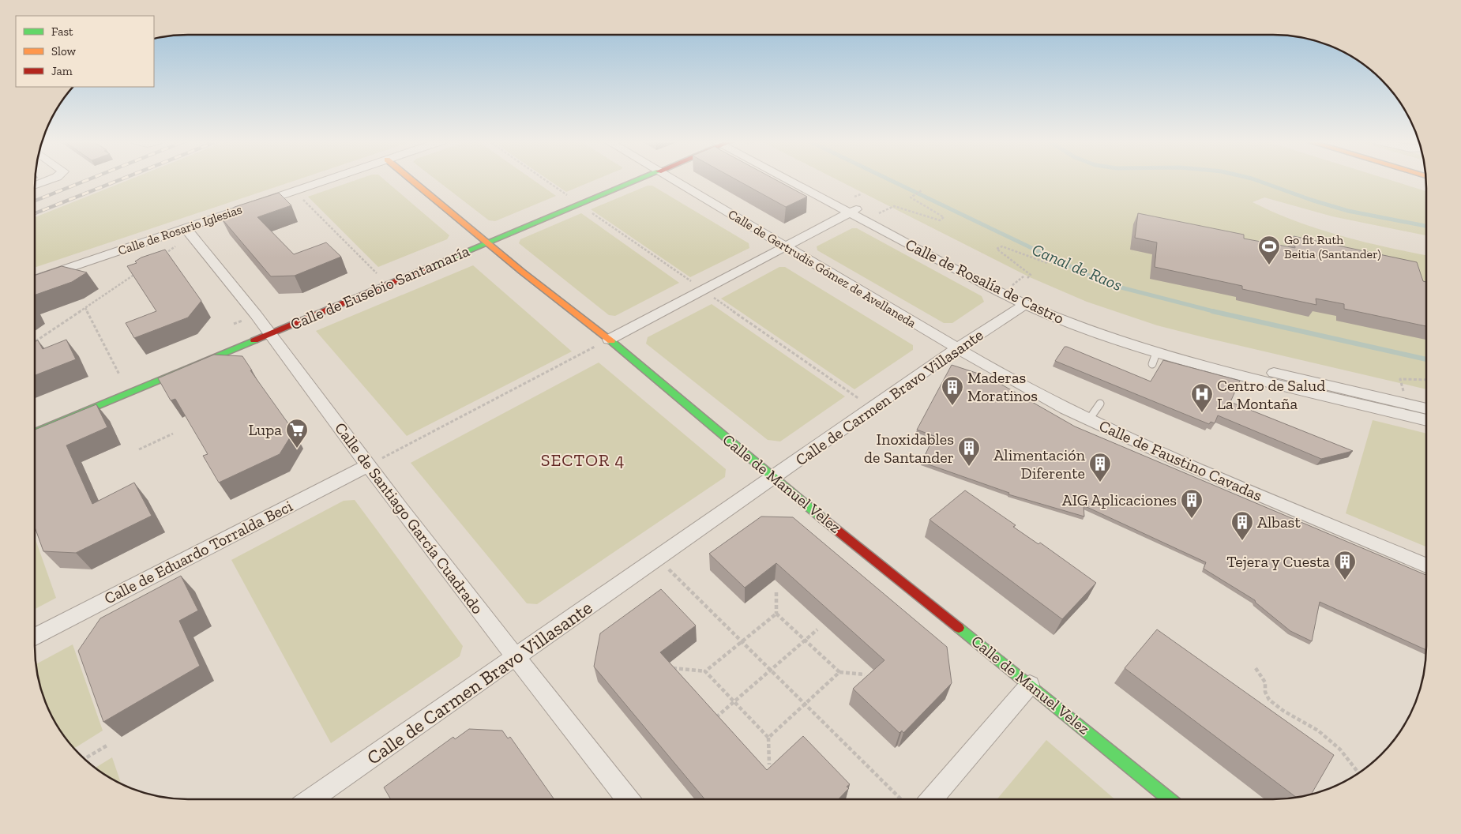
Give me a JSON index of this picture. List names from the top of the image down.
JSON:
{
  "streets": {
    "main road": ["Calle de Eusebio Santamaría", "Calle de Manuel Velez"],
    "street": [
      "Calle de Rosario Iglesias",
      "Calle de Gertrudis Gómez de Avellaneda",
      "Calle de Rosalía de Castro",
      "Calle de Carmen Bravo Villasante",
      "Calle de Faustino Cavadas",
      "Calle de Santiago García Cuadrado",
      "Calle de Eduardo Torralda Beci"
    ]
  },
  "crossings": [
    ["Calle de Rosario Iglesias", "Calle de Santiago García Cuadrado"],
    ["Calle de Gertrudis Gómez de Avellaneda", "Calle de Carmen Bravo Villasante"],
    ["Calle de Gertrudis Gómez de Avellaneda", "Calle de Faustino Cavadas"],
    ["Calle de Rosalía de Castro", "Calle de Carmen Bravo Villasante"],
    ["Calle de Eusebio Santamaría", "Calle de Manuel Velez"],
    ["Calle de Eusebio Santamaría", "Calle de Santiago García Cuadrado"],
    ["Calle de Carmen Bravo Villasante", "Calle de Faustino Cavadas"],
    ["Calle de Carmen Bravo Villasante", "Calle de Manuel Velez"],
    ["Calle de Carmen Bravo Villasante", "Calle de Santiago García Cuadrado"],
    ["Calle de Santiago García Cuadrado", "Calle de Eduardo Torralda Beci"]
  ],
  "districts": ["SECTOR 4"],
  "water": ["Canal de Raos"],
  "places": {
    "sports": ["Go fit Ruth Beitia (Santander)"],
    "building": [
      "Maderas Moratinos",
      "Inoxidables de Santander",
      "Alimentación Diferente",
      "AIG Aplicaciones",
      "Albast",
      "Tejera y Cuesta"
    ],
    "hospital": ["Centro de Salud La Montaña"],
    "supermarket": ["Lupa"]
  },
  "legend": ["Fast", "Slow", "Jam"]
}
